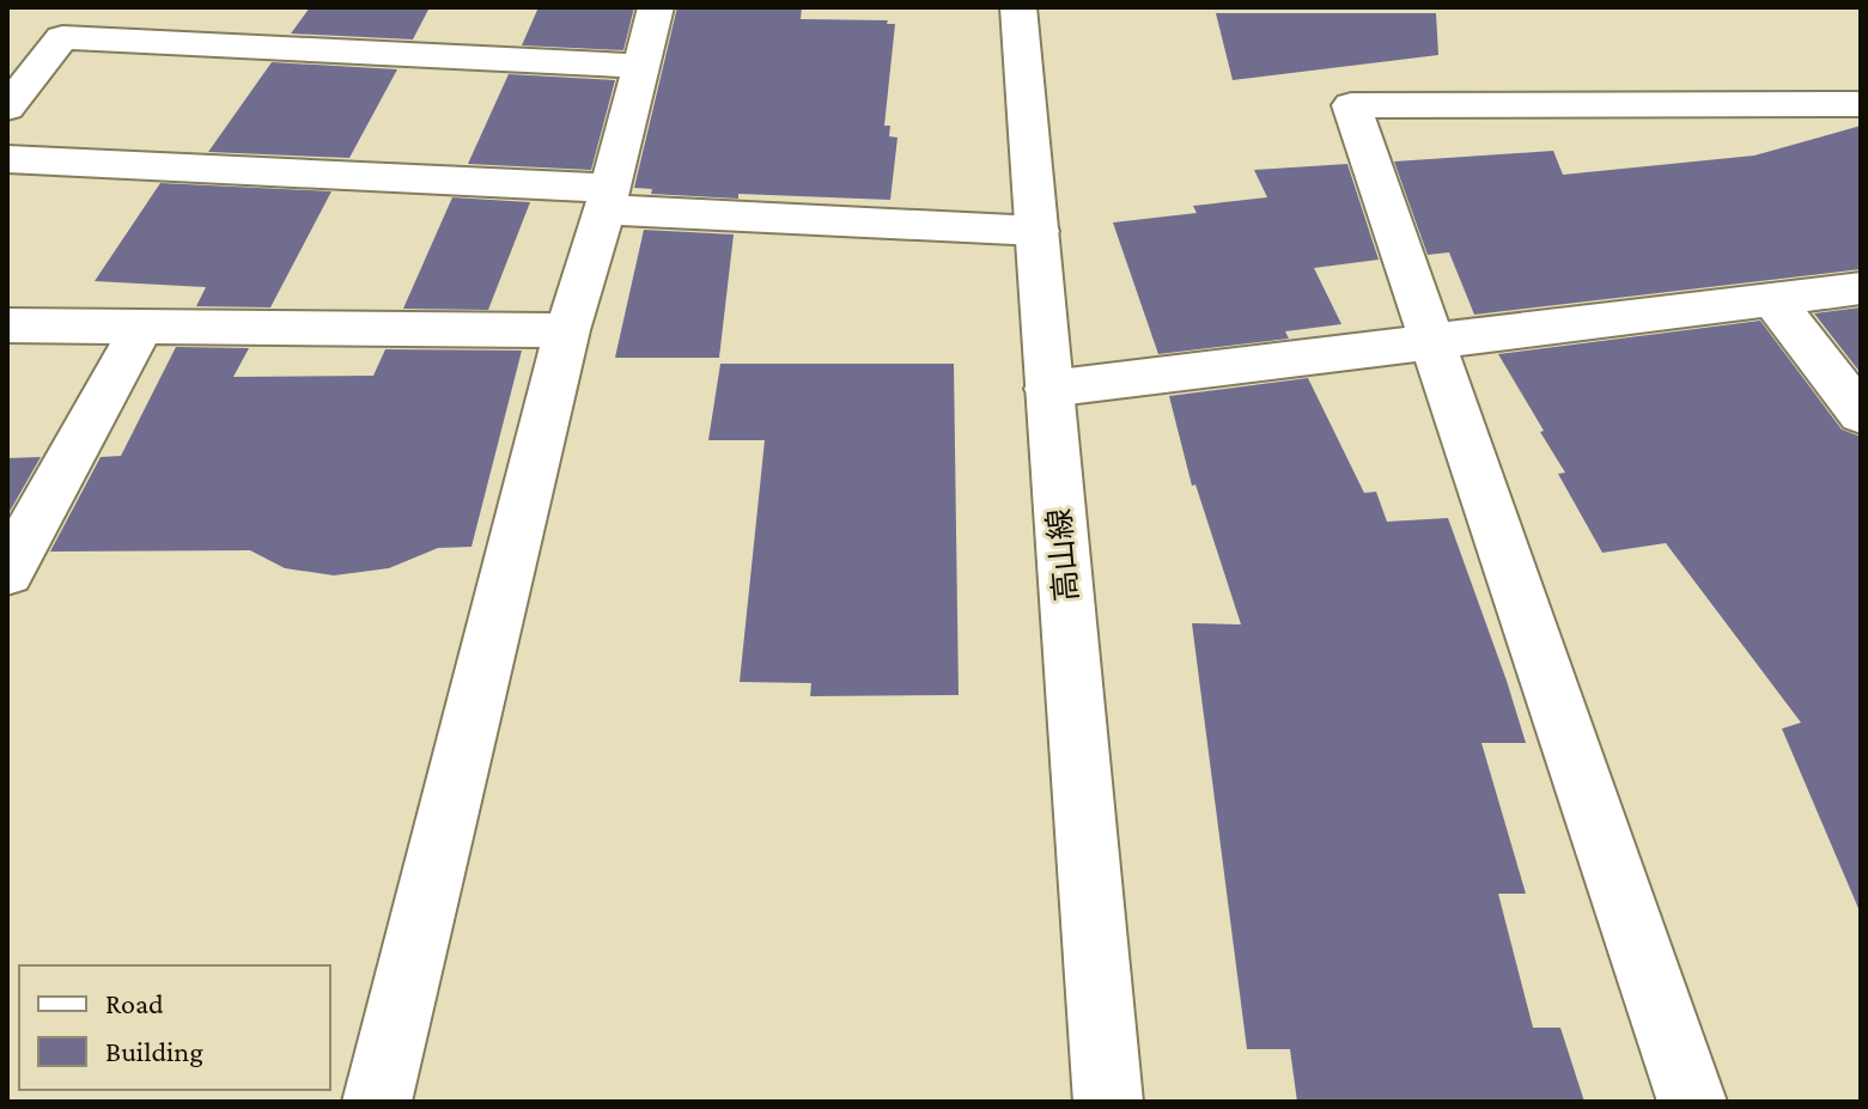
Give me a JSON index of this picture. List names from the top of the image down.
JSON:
{
  "streets": {
    "street": ["高山線"]
  },
  "legend": ["Road", "Building"]
}
